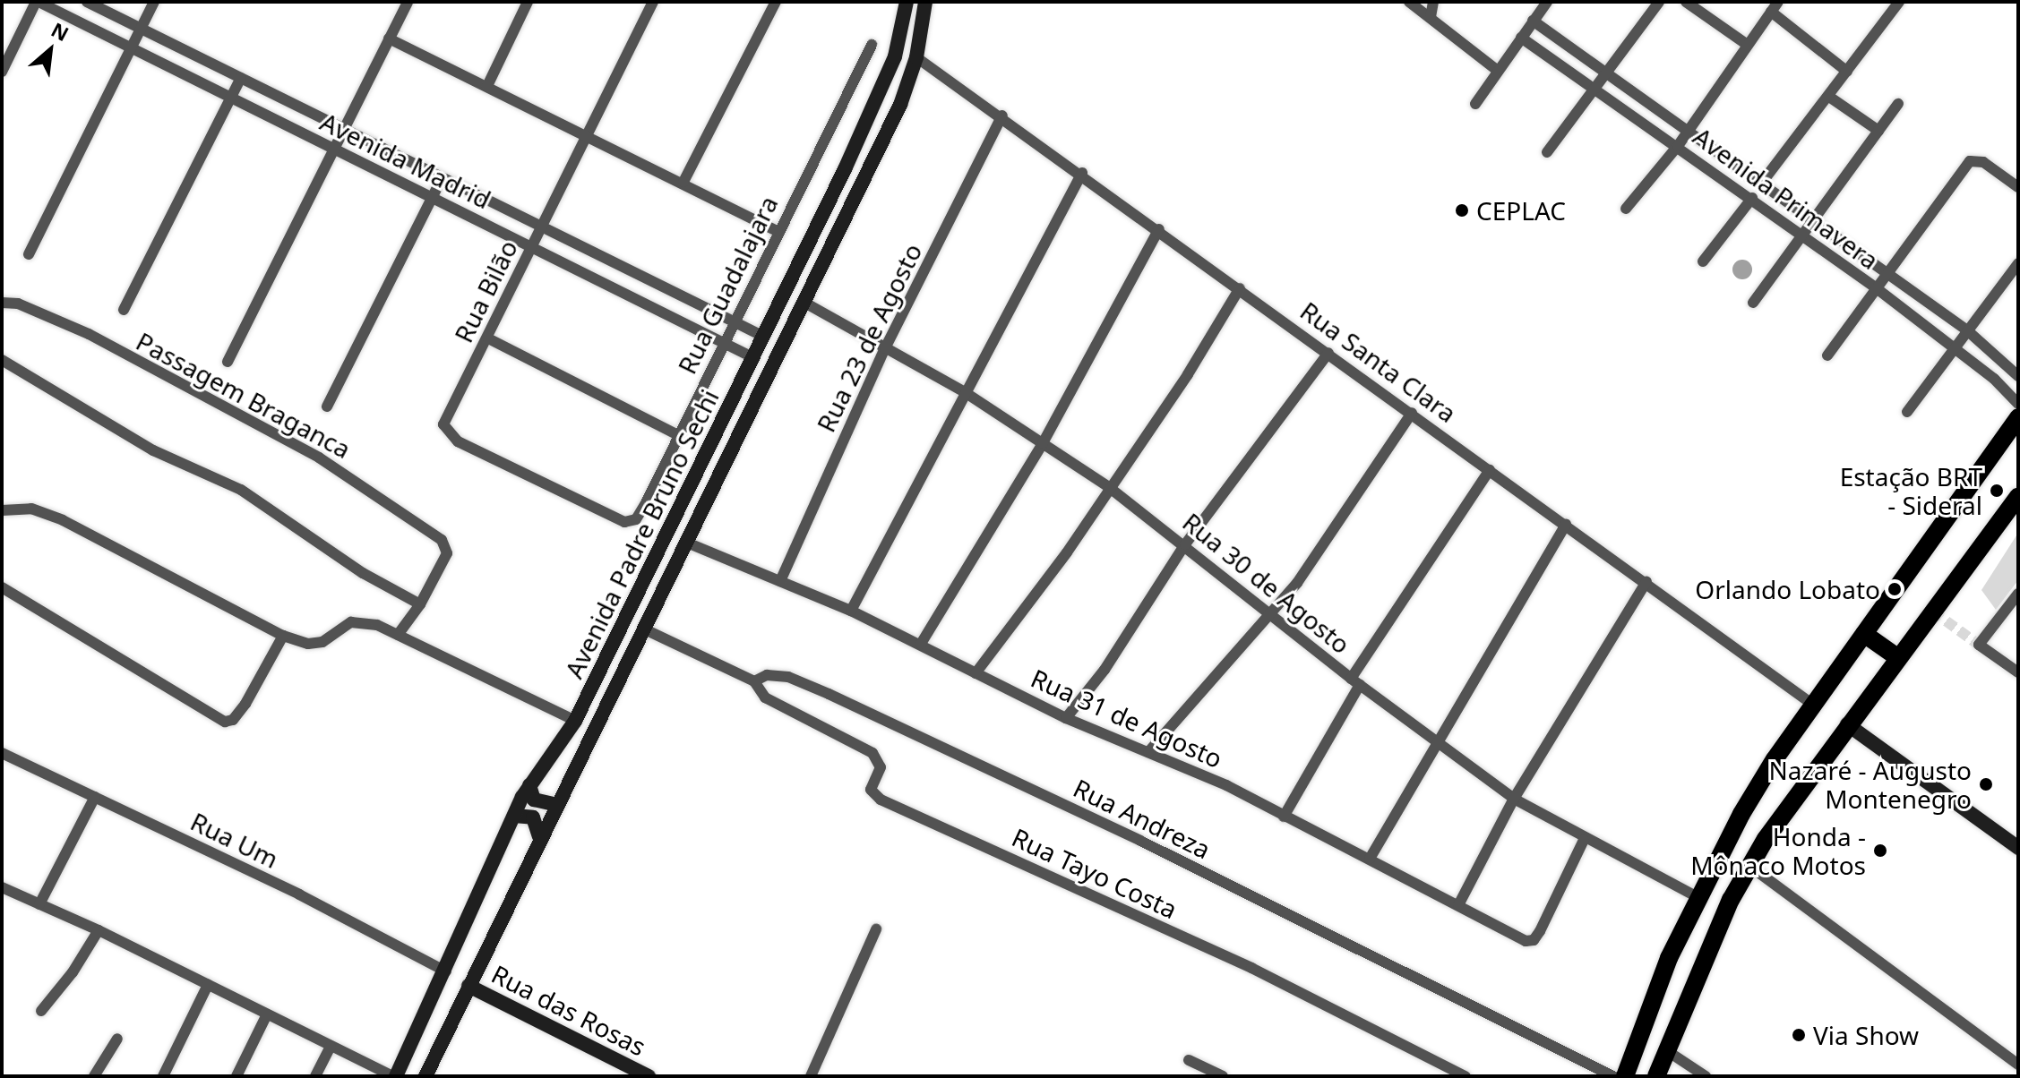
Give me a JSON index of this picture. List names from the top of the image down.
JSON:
{
  "streets": {
    "main road": ["Avenida Padre Bruno Sechi", "Rua das Rosas"],
    "street": [
      "Avenida Madrid",
      "Avenida Primavera",
      "Rua Guadalajara",
      "Rua Bilão",
      "Rua 23 de Agosto",
      "Rua Santa Clara",
      "Passagem Braganca",
      "Rua 30 de Agosto",
      "Rua 31 de Agosto",
      "Rua Andreza",
      "Rua Um",
      "Rua Tayo Costa"
    ]
  },
  "crossings": [
    ["Avenida Madrid", "Rua Guadalajara"],
    ["Avenida Madrid", "Rua Bilão"],
    ["Avenida Madrid", "Avenida Padre Bruno Sechi"],
    ["Rua Guadalajara", "Rua Bilão"],
    ["Rua 23 de Agosto", "Rua Santa Clara"],
    ["Rua 23 de Agosto", "Rua 30 de Agosto"],
    ["Rua 23 de Agosto", "Rua 31 de Agosto"],
    ["Rua Santa Clara", "Avenida Padre Bruno Sechi"],
    ["Avenida Padre Bruno Sechi", "Rua 30 de Agosto"],
    ["Avenida Padre Bruno Sechi", "Rua 31 de Agosto"],
    ["Avenida Padre Bruno Sechi", "Rua Um"],
    ["Avenida Padre Bruno Sechi", "Rua das Rosas"],
    ["Rua 30 de Agosto", "Rua 31 de Agosto"],
    ["Rua Andreza", "Rua Tayo Costa"]
  ],
  "places": [
    "CEPLAC",
    "Estação BRT - Sideral",
    "Orlando Lobato",
    "Nazaré - Augusto Montenegro",
    "Honda - Mônaco Motos",
    "Via Show"
  ],
  "north": "top right"
}
